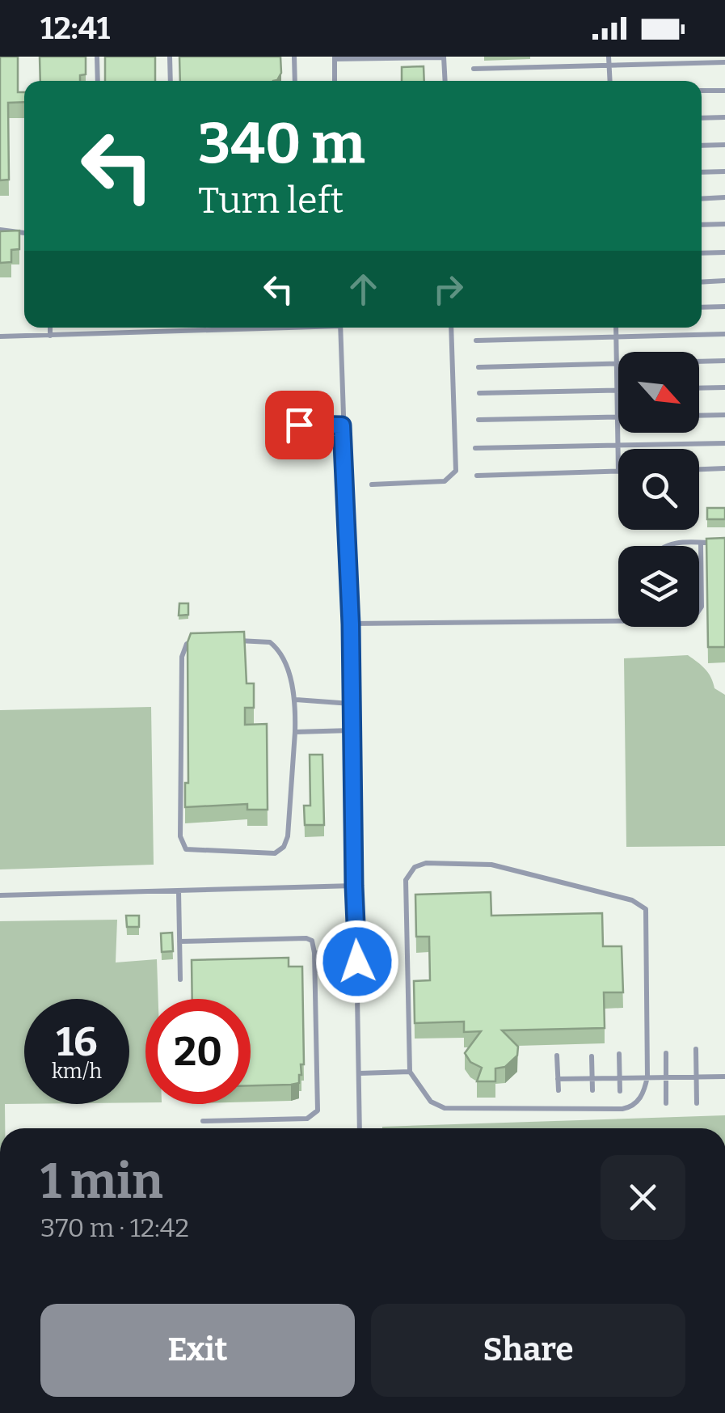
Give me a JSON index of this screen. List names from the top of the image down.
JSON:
{
  "north": "bottom right",
  "page": {
    "status": "12:41",
    "turn": ["340 m", "Turn left"],
    "speed": "16 km/h",
    "limit": "20",
    "heading": ["1 min", "370 m · 12:42"],
    "buttons": ["Exit", "Share"]
  }
}
